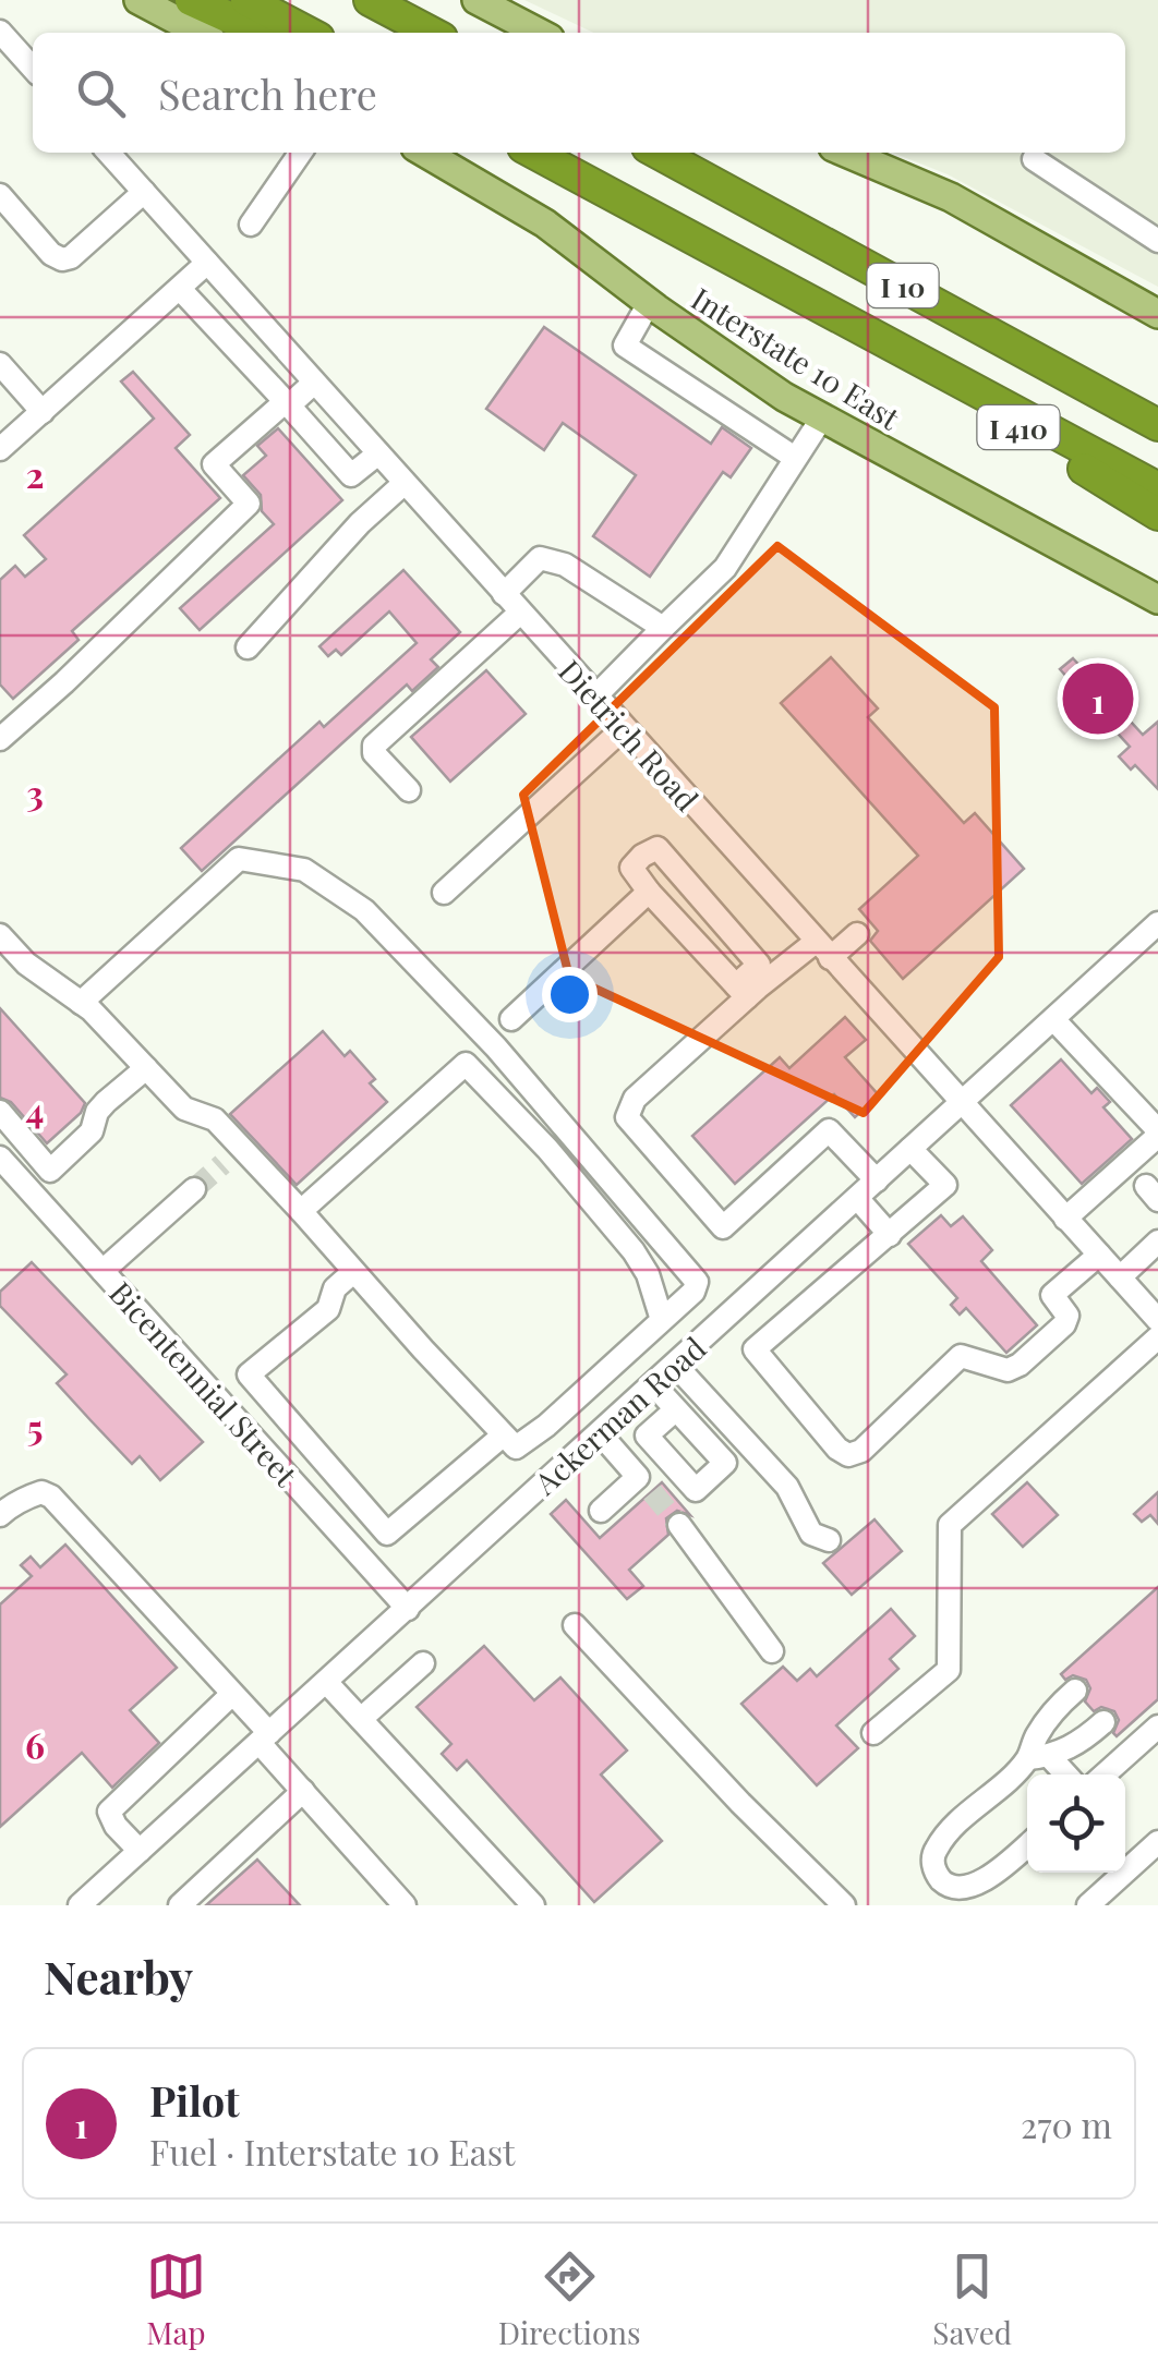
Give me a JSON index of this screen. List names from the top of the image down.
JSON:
{
  "streets": {
    "highway": ["I 10", "I 410"],
    "main road": ["Interstate 10 East"],
    "street": ["Dietrich Road", "Bicentennial Street", "Ackerman Road"]
  },
  "crossings": [
    ["I 10", "I 410"],
    ["Dietrich Road", "Ackerman Road"],
    ["Bicentennial Street", "Ackerman Road"]
  ],
  "page": {
    "search": "Search here",
    "pins": "1",
    "heading": "Nearby",
    "list": [
      {
        "mark": "1",
        "name": "Pilot",
        "note": "Fuel · Interstate 10 East",
        "value": "270 m"
      }
    ],
    "nav": ["Map", "Directions", "Saved"]
  },
  "grid": {
    "rows": [
      "2",
      "3",
      "4",
      "5",
      "6"
    ]
  }
}
